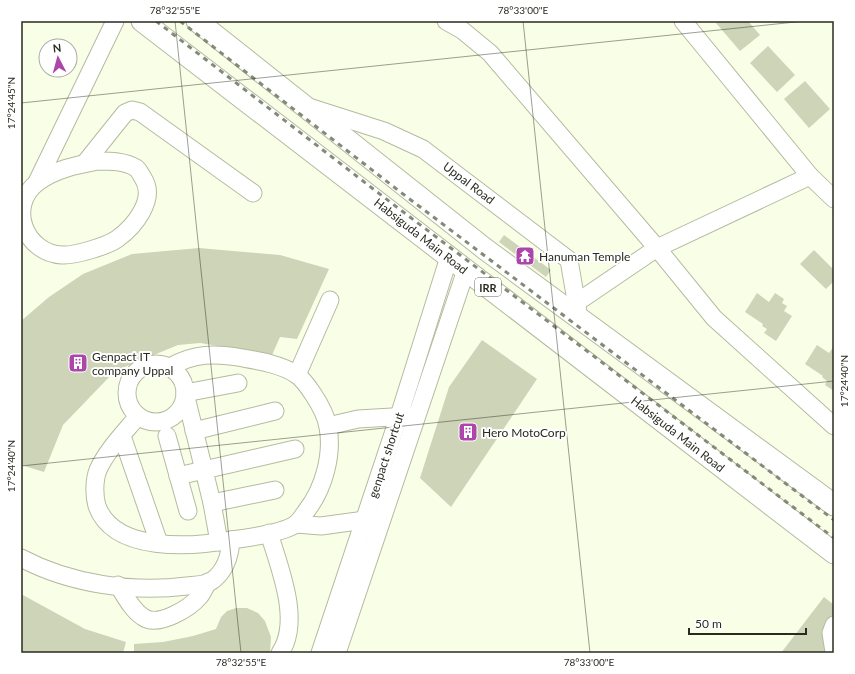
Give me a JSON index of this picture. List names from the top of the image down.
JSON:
{
  "streets": {
    "main road": ["Habsiguda Main Road", "IRR"],
    "street": ["Uppal Road", "genpact shortcut"]
  },
  "crossings": [
    ["Uppal Road", "IRR"],
    ["Habsiguda Main Road", "genpact shortcut"]
  ],
  "places": {
    "temple": ["Hanuman Temple"],
    "building": ["Genpact IT company Uppal", "Hero MotoCorp"]
  },
  "scale_bar": "50 m",
  "north": "top",
  "coordinates": [
    "78°32'55\"E",
    "78°33'00\"E",
    "17°24'45\"N",
    "17°24'40\"N"
  ]
}
